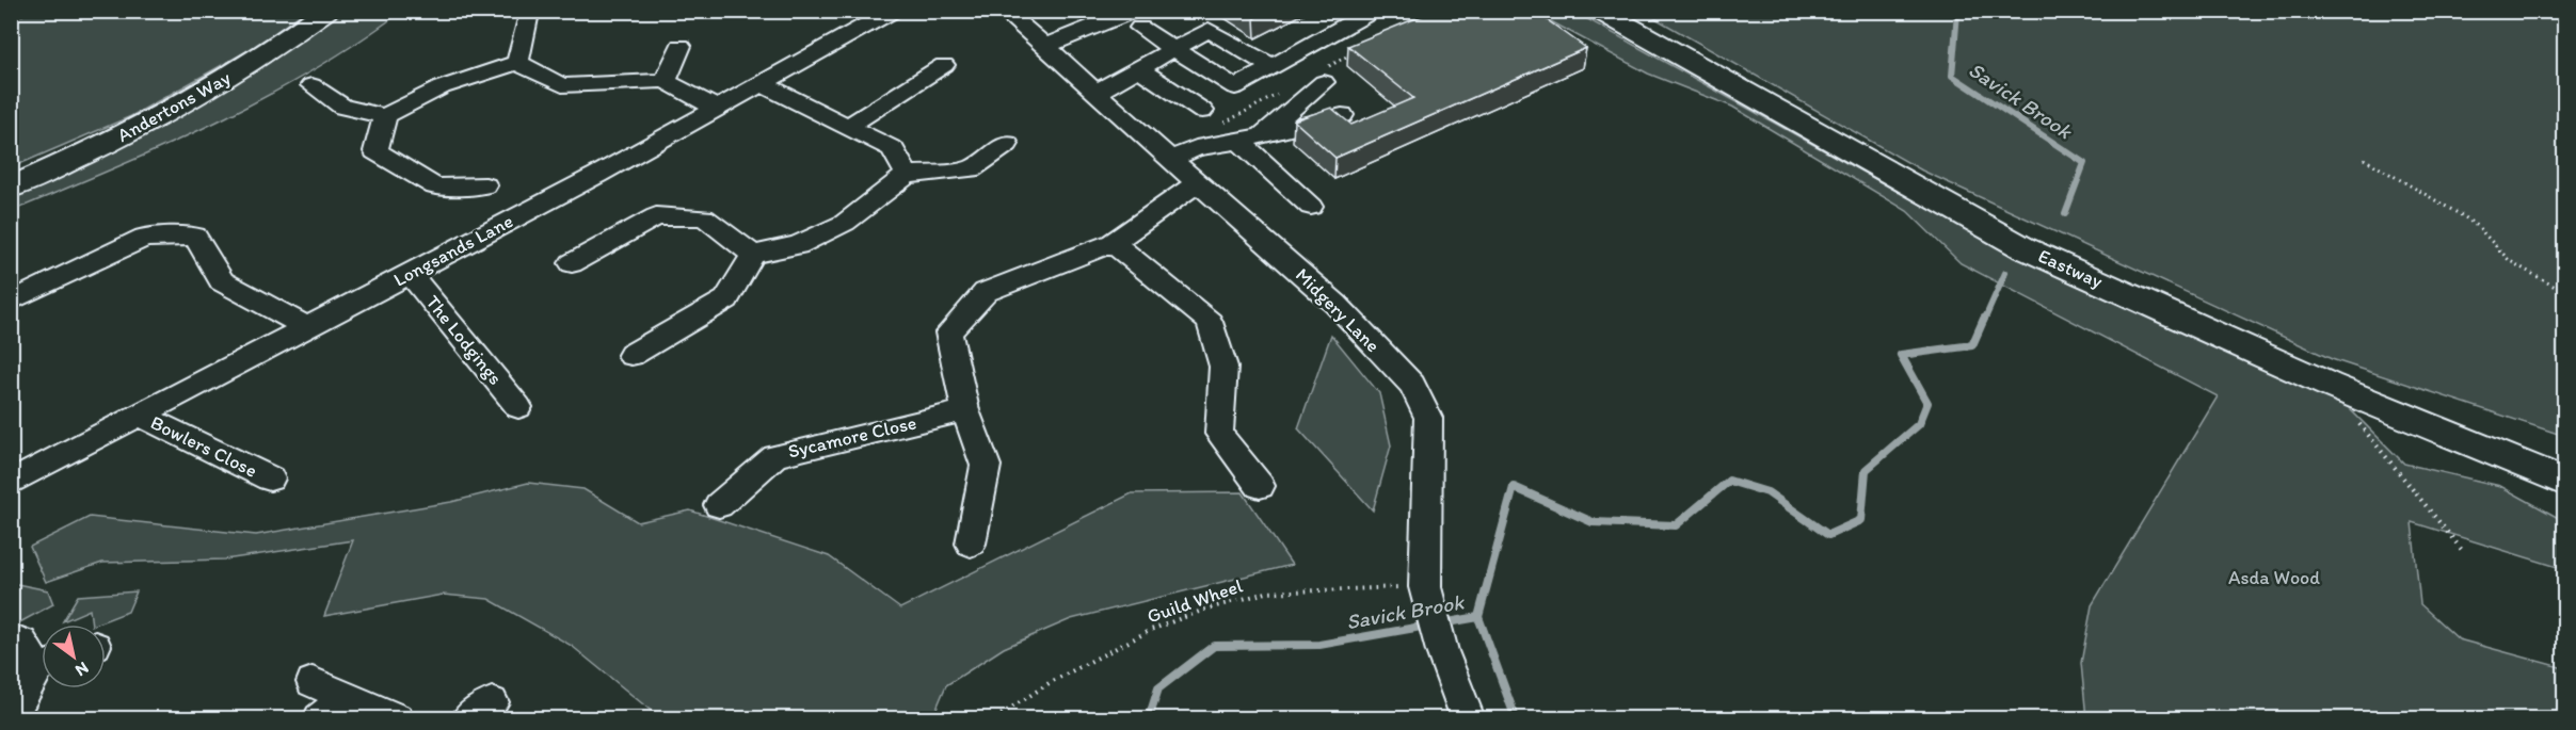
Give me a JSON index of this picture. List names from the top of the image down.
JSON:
{
  "streets": {
    "main road": ["Andertons Way", "Eastway"],
    "street": [
      "Longsands Lane",
      "Midgery Lane",
      "The Lodgings",
      "Sycamore Close",
      "Bowlers Close"
    ],
    "path": ["Guild Wheel"]
  },
  "crossings": [
    ["Longsands Lane", "The Lodgings"],
    ["Longsands Lane", "Bowlers Close"],
    ["Midgery Lane", "Guild Wheel"]
  ],
  "water": ["Savick Brook"],
  "parks": ["Asda Wood"],
  "north": "bottom right"
}
